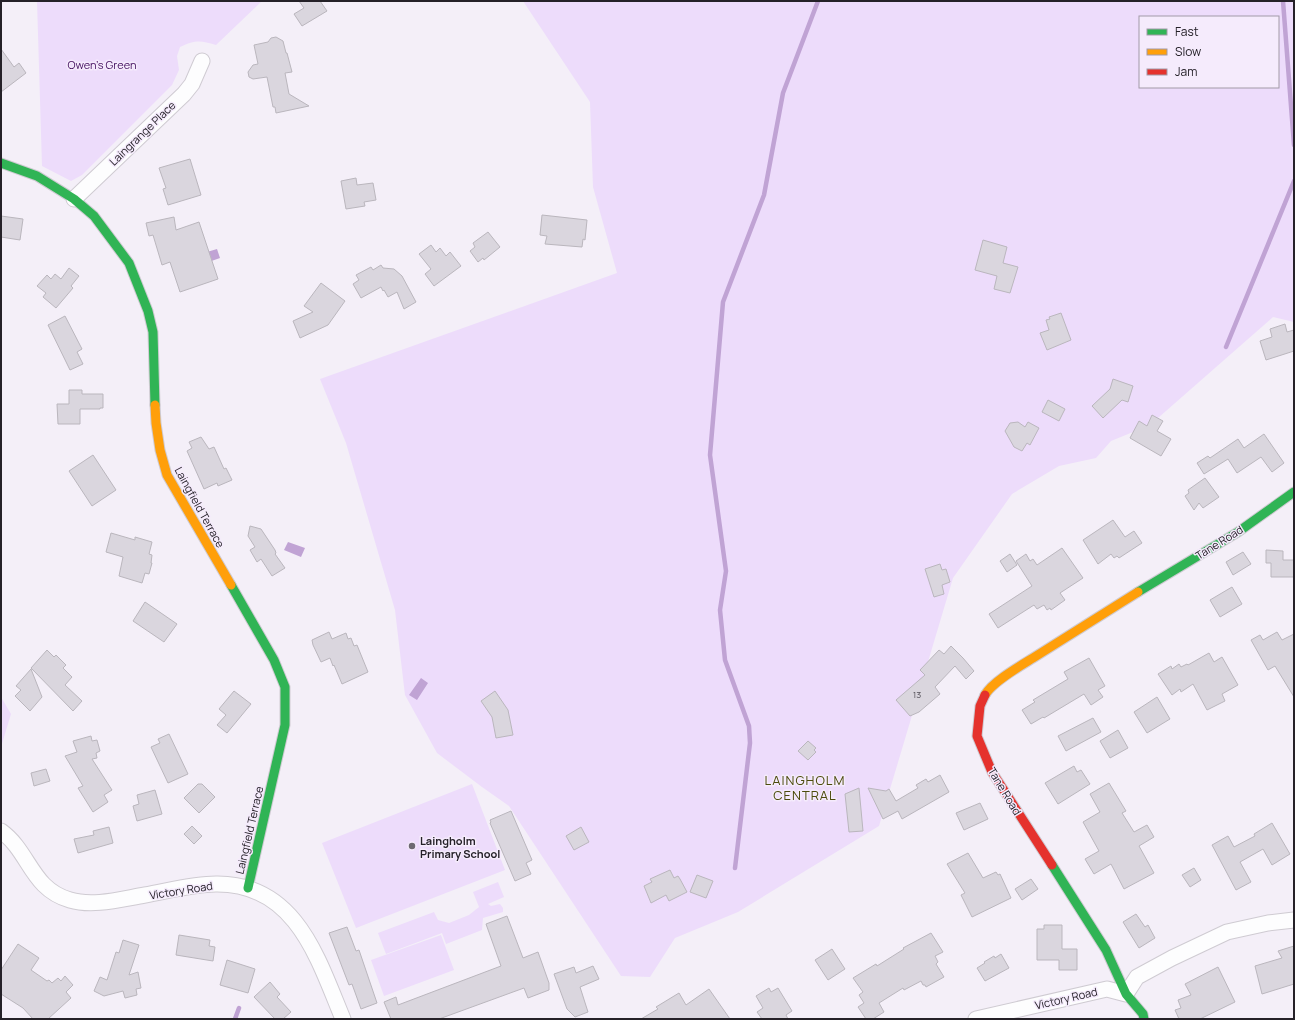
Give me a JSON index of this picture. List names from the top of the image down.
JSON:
{
  "streets": {
    "street": [
      "Laingrange Place",
      "Laingfield Terrace",
      "Tane Road",
      "Victory Road"
    ]
  },
  "crossings": [
    ["Laingrange Place", "Laingfield Terrace"],
    ["Laingfield Terrace", "Victory Road"],
    ["Tane Road", "Victory Road"]
  ],
  "districts": ["LAINGHOLM CENTRAL"],
  "parks": ["Owen's Green"],
  "places": ["Laingholm Primary School"],
  "house_numbers": ["13"],
  "legend": ["Fast", "Slow", "Jam"]
}
